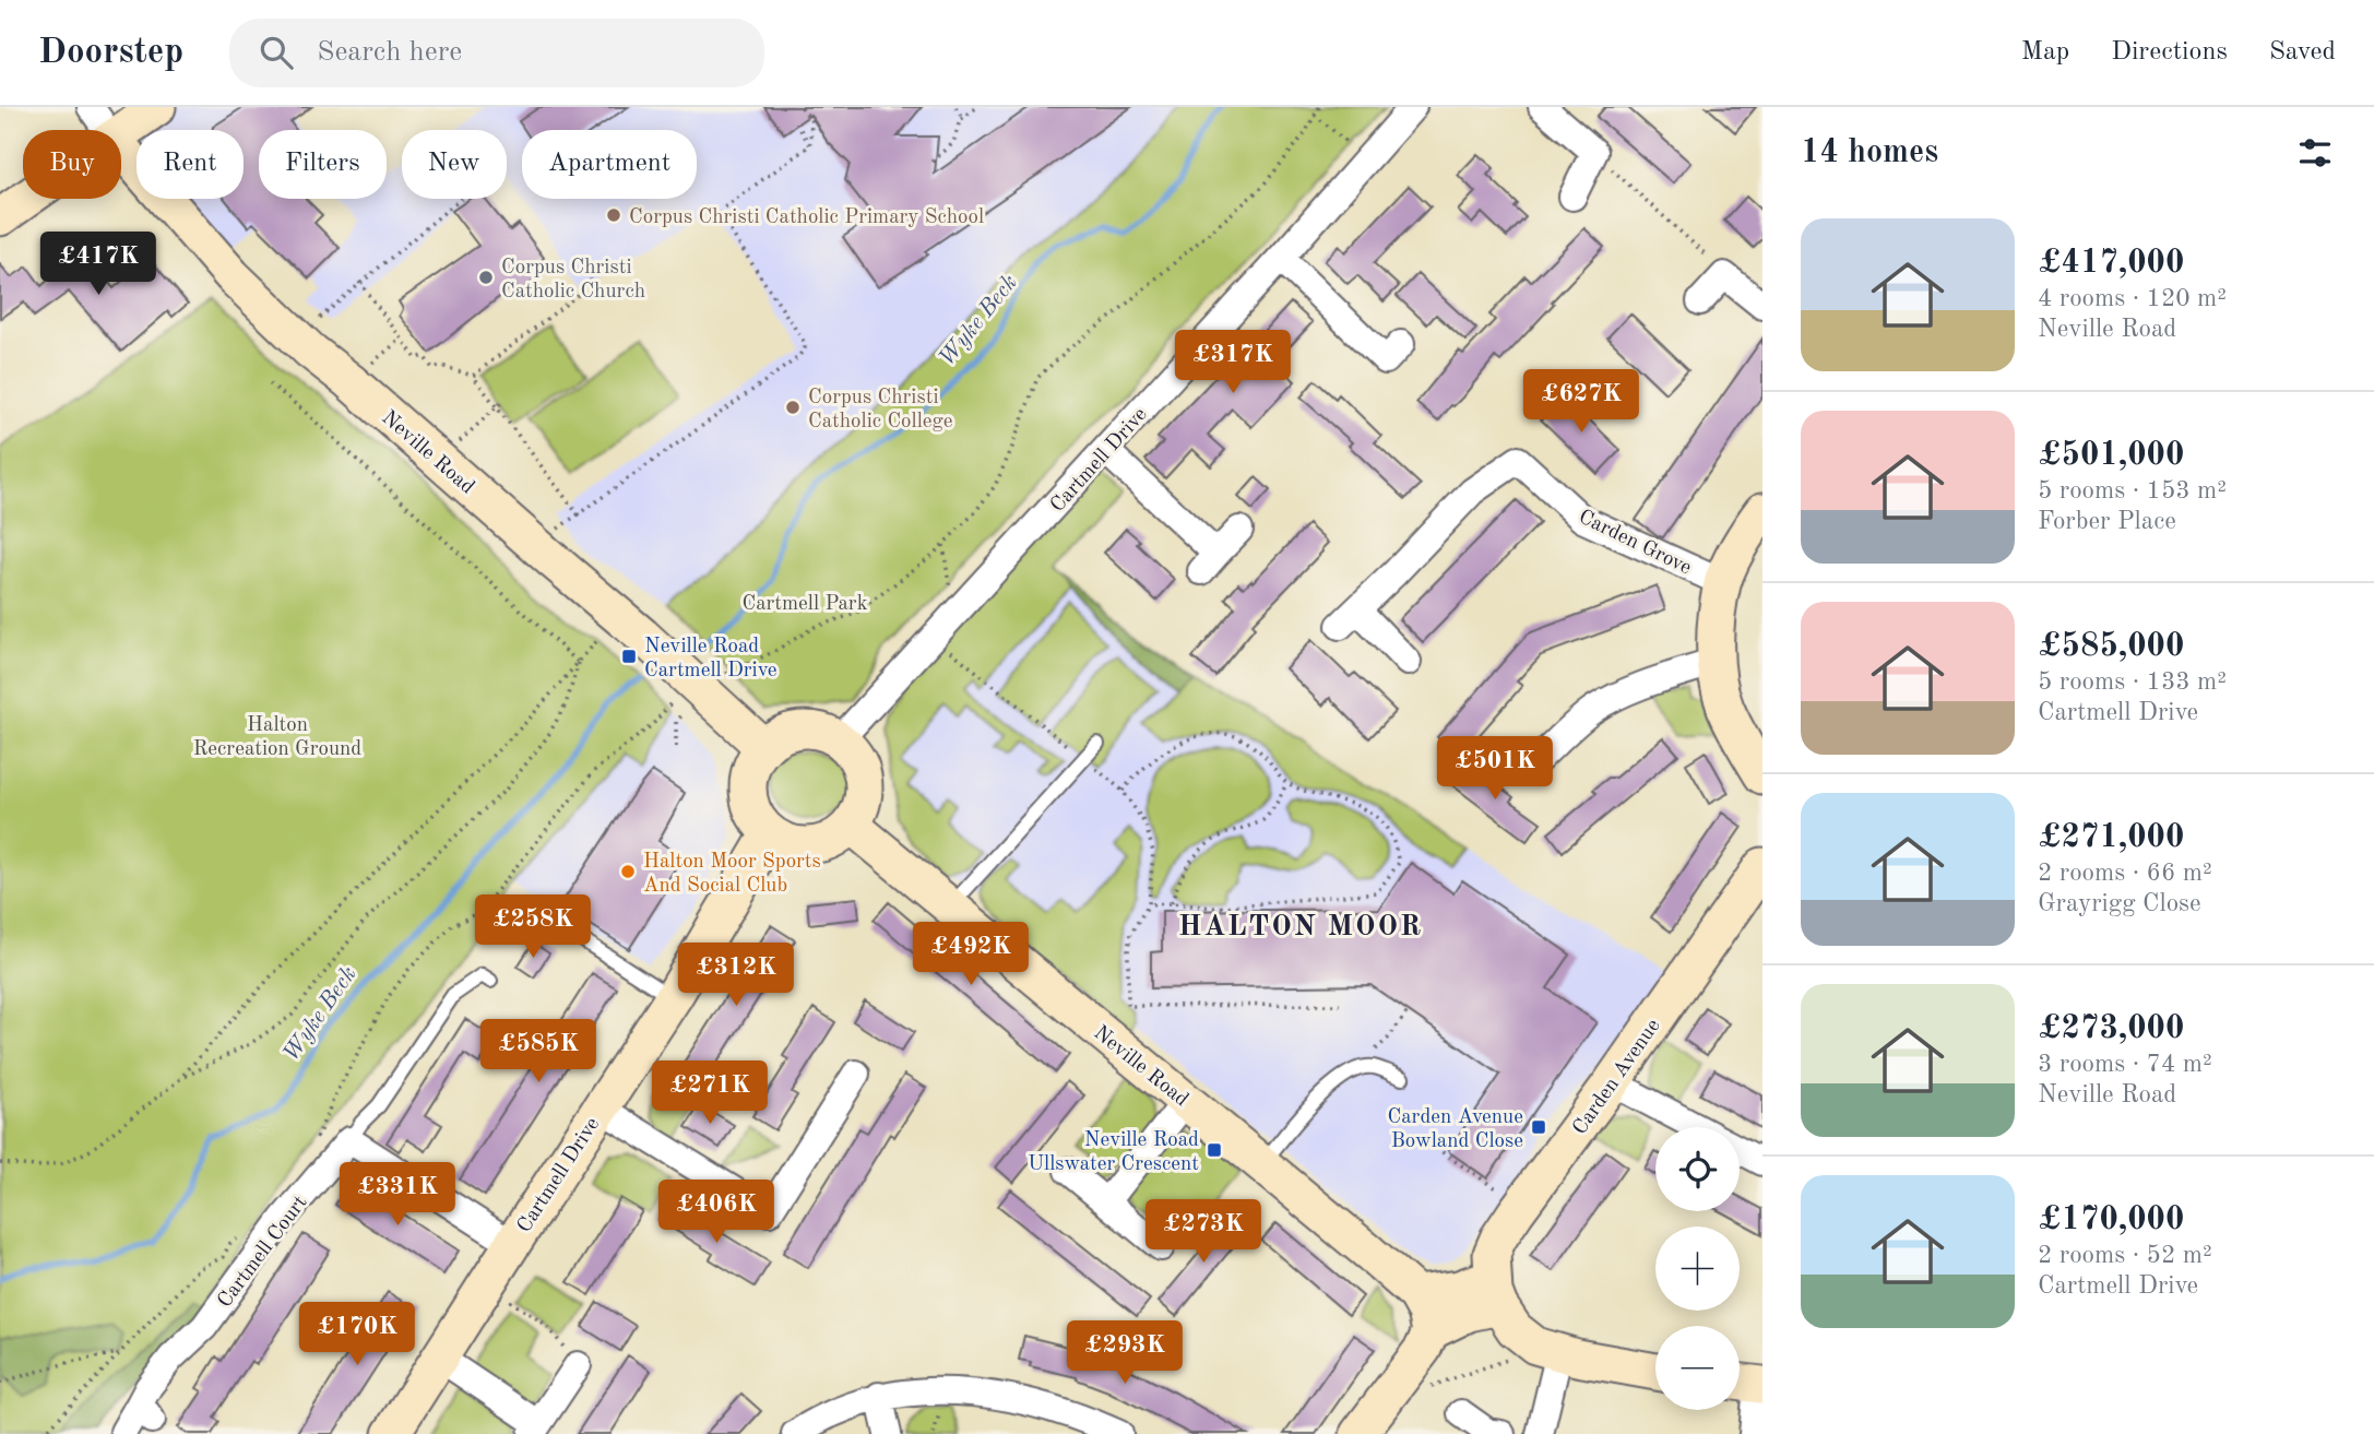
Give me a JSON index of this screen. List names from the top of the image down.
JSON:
{
  "streets": {
    "street": [
      "Neville Road",
      "Cartmell Drive",
      "Carden Grove",
      "Carden Avenue",
      "Cartmell Court"
    ]
  },
  "crossings": [
    ["Neville Road", "Cartmell Drive"]
  ],
  "districts": ["HALTON MOOR"],
  "water": ["Wyke Beck"],
  "parks": ["Cartmell Park", "Halton Recreation Ground"],
  "places": {
    "other": [
      "Corpus Christi Catholic Primary School",
      "Corpus Christi Catholic Church",
      "Corpus Christi Catholic College",
      "Halton Moor Sports And Social Club"
    ],
    "transit": ["Neville Road Cartmell Drive", "Carden Avenue Bowland Close", "Neville Road Ullswater Crescent"]
  },
  "page": {
    "header": "Doorstep",
    "search": "Search here",
    "nav": ["Map", "Directions", "Saved"],
    "heading": "14 homes",
    "chip": [
      "Buy",
      "Rent",
      "Filters",
      "New",
      "Apartment"
    ],
    "list": [
      {
        "name": "£417,000",
        "note": "4 rooms · 120 m² · Neville Road"
      },
      {
        "name": "£501,000",
        "note": "5 rooms · 153 m² · Forber Place"
      },
      {
        "name": "£585,000",
        "note": "5 rooms · 133 m² · Cartmell Drive"
      },
      {
        "name": "£271,000",
        "note": "2 rooms · 66 m² · Grayrigg Close"
      },
      {
        "name": "£273,000",
        "note": "3 rooms · 74 m² · Neville Road"
      },
      {
        "name": "£170,000",
        "note": "2 rooms · 52 m² · Cartmell Drive"
      }
    ],
    "price": [
      "£417K",
      "£317K",
      "£627K",
      "£501K",
      "£258K",
      "£492K",
      "£312K",
      "£585K",
      "£271K",
      "£331K",
      "£406K",
      "£273K",
      "£170K",
      "£293K"
    ],
    "map_buttons": ["+", "−"]
  }
}
